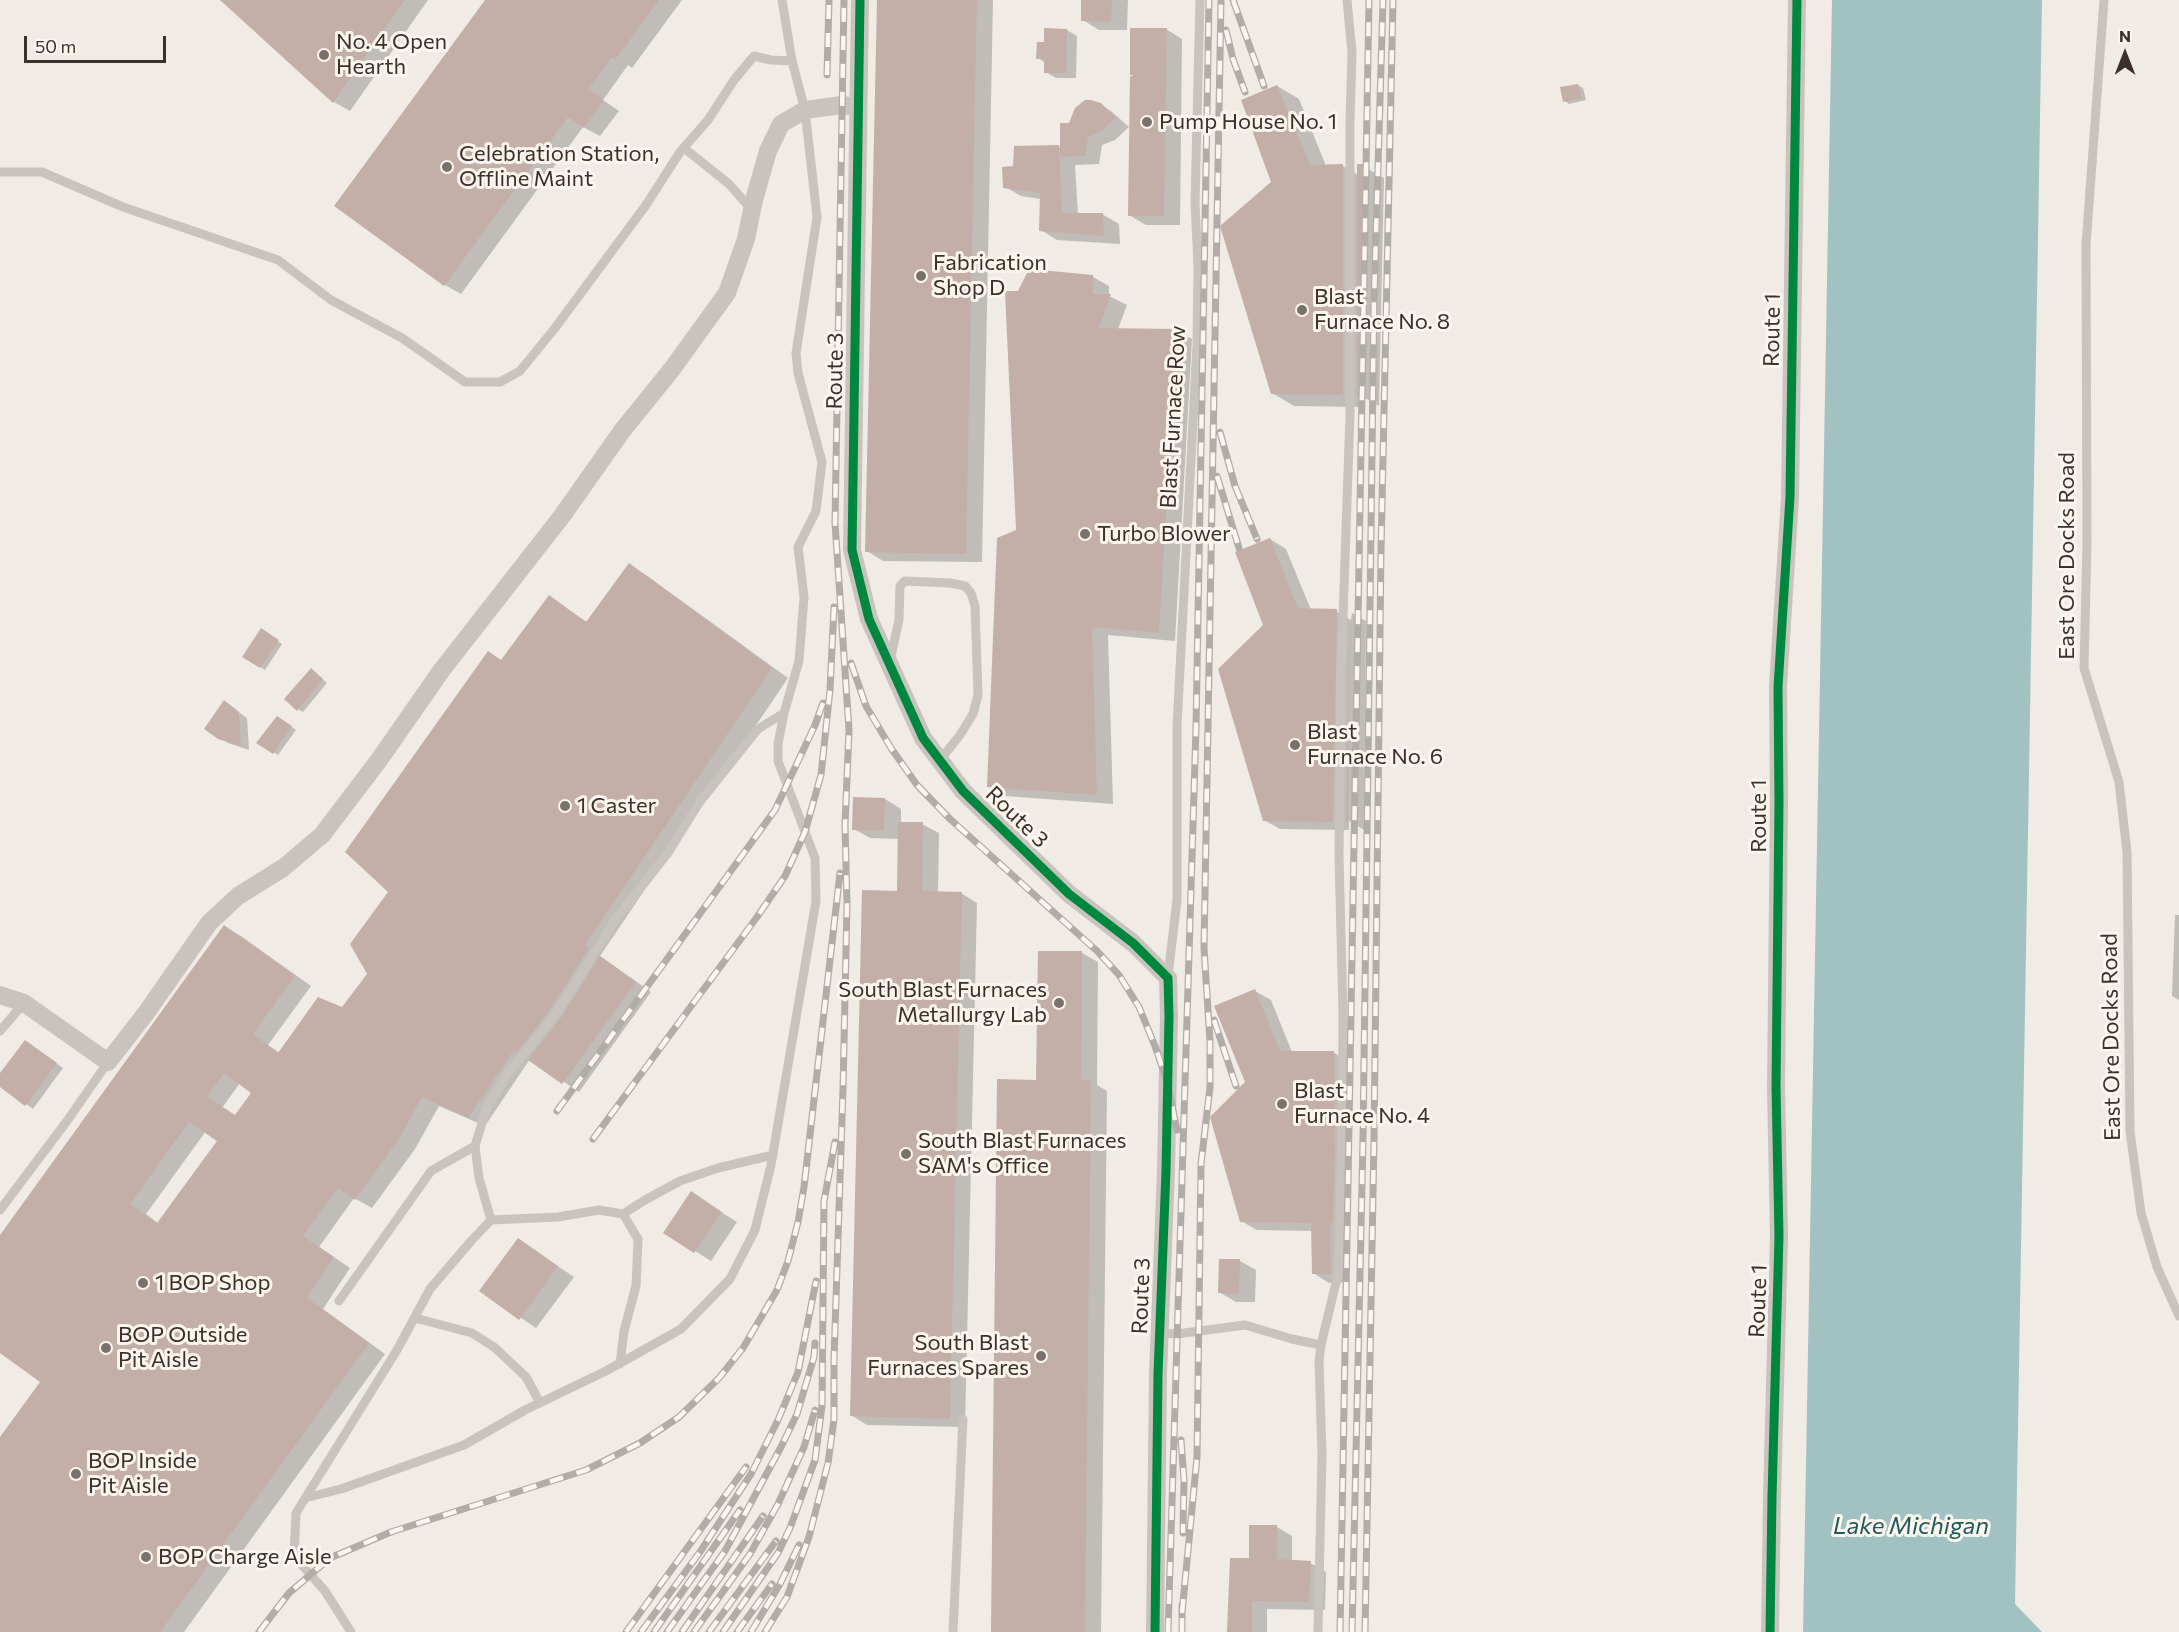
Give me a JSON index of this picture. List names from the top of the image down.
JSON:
{
  "streets": {
    "street": ["Route 1", "Route 3"],
    "lane": ["Blast Furnace Row", "East Ore Docks Road"]
  },
  "crossings": [
    ["Route 3", "Blast Furnace Row"]
  ],
  "water": ["Lake Michigan"],
  "places": [
    "No. 4 Open Hearth",
    "Pump House No. 1",
    "Celebration Station, Offline Maint",
    "Fabrication Shop D",
    "Blast Furnace No. 8",
    "Turbo Blower",
    "Blast Furnace No. 6",
    "1 Caster",
    "South Blast Furnaces Metallurgy Lab",
    "Blast Furnace No. 4",
    "South Blast Furnaces SAM's Office",
    "1 BOP Shop",
    "BOP Outside Pit Aisle",
    "South Blast Furnaces Spares",
    "BOP Inside Pit Aisle",
    "BOP Charge Aisle"
  ],
  "scale_bar": "50 m",
  "north": "top"
}
